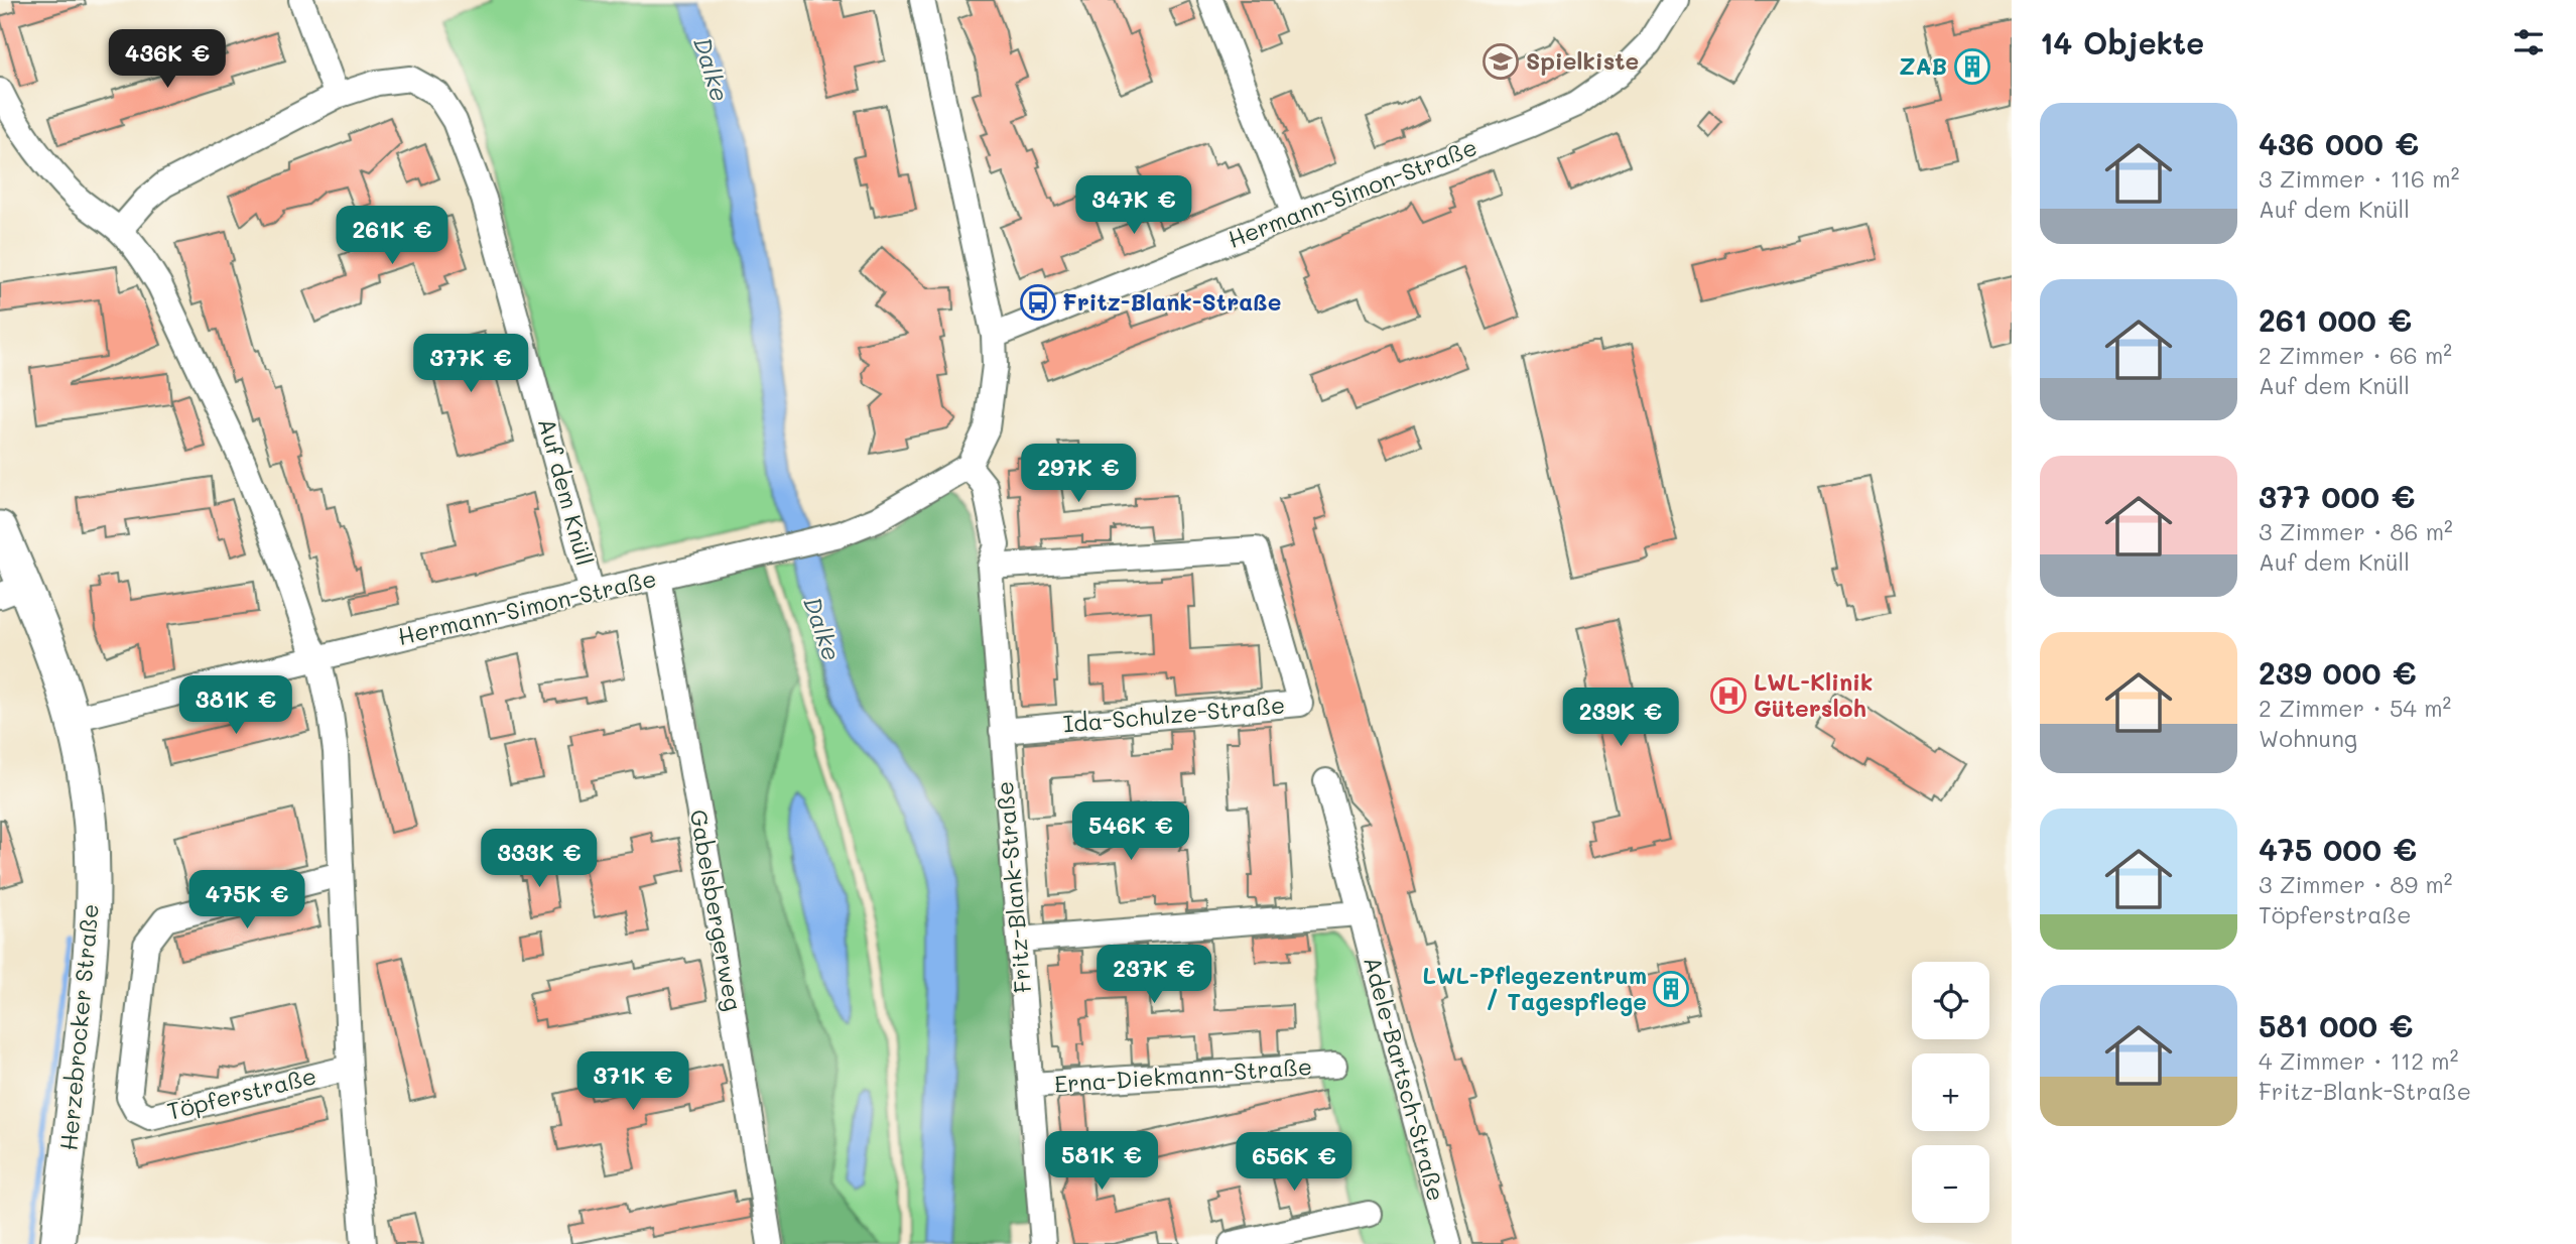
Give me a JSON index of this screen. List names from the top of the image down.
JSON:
{
  "streets": {
    "main road": ["Herzebrocker Straße"],
    "street": [
      "Hermann-Simon-Straße",
      "Auf dem Knüll",
      "Ida-Schulze-Straße",
      "Fritz-Blank-Straße",
      "Gabelsbergerweg",
      "Erna-Diekmann-Straße",
      "Adele-Bartsch-Straße",
      "Töpferstraße"
    ]
  },
  "crossings": [
    ["Hermann-Simon-Straße", "Auf dem Knüll"],
    ["Hermann-Simon-Straße", "Fritz-Blank-Straße"],
    ["Hermann-Simon-Straße", "Gabelsbergerweg"],
    ["Hermann-Simon-Straße", "Herzebrocker Straße"],
    ["Hermann-Simon-Straße", "Töpferstraße"],
    ["Ida-Schulze-Straße", "Fritz-Blank-Straße"],
    ["Fritz-Blank-Straße", "Erna-Diekmann-Straße"]
  ],
  "water": ["Dalke"],
  "places": {
    "school or university": ["Spielkiste"],
    "building": ["ZAB", "LWL-Pflegezentrum / Tagespflege"],
    "bus stop": ["Fritz-Blank-Straße"],
    "hospital": ["LWL-Klinik Gütersloh"]
  },
  "page": {
    "heading": "14 Objekte",
    "price": [
      "436K €",
      "347K €",
      "261K €",
      "377K €",
      "297K €",
      "381K €",
      "239K €",
      "546K €",
      "333K €",
      "475K €",
      "237K €",
      "371K €",
      "581K €",
      "656K €"
    ],
    "list": [
      {
        "name": "436 000 €",
        "note": "3 Zimmer · 116 m² · Auf dem Knüll"
      },
      {
        "name": "261 000 €",
        "note": "2 Zimmer · 66 m² · Auf dem Knüll"
      },
      {
        "name": "377 000 €",
        "note": "3 Zimmer · 86 m² · Auf dem Knüll"
      },
      {
        "name": "239 000 €",
        "note": "2 Zimmer · 54 m² · Wohnung"
      },
      {
        "name": "475 000 €",
        "note": "3 Zimmer · 89 m² · Töpferstraße"
      },
      {
        "name": "581 000 €",
        "note": "4 Zimmer · 112 m² · Fritz-Blank-Straße"
      }
    ],
    "map_buttons": ["+", "−"]
  }
}
